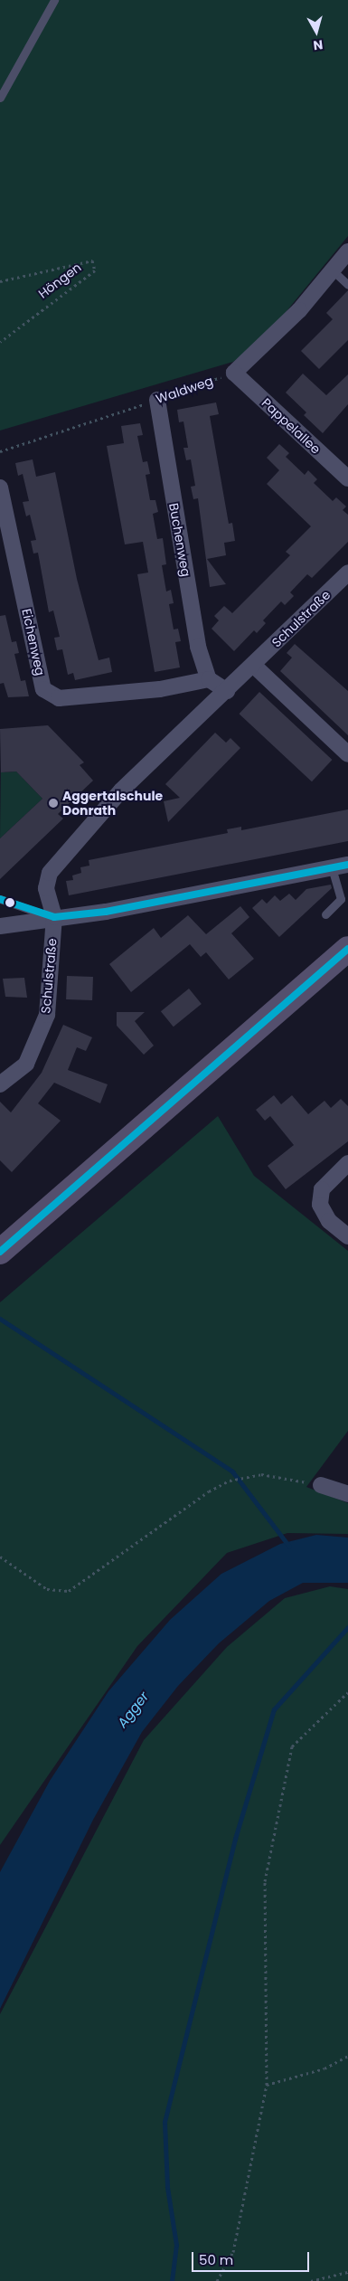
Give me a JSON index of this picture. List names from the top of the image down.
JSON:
{
  "streets": {
    "street": [
      "Pappelallee",
      "Buchenweg",
      "Schulstraße",
      "Eichenweg"
    ],
    "path": ["Höngen", "Waldweg"]
  },
  "crossings": [
    ["Waldweg", "Pappelallee"],
    ["Waldweg", "Buchenweg"],
    ["Buchenweg", "Eichenweg"]
  ],
  "water": ["Agger"],
  "places": ["Aggertalschule Donrath"],
  "scale_bar": "50 m",
  "north": "bottom"
}
